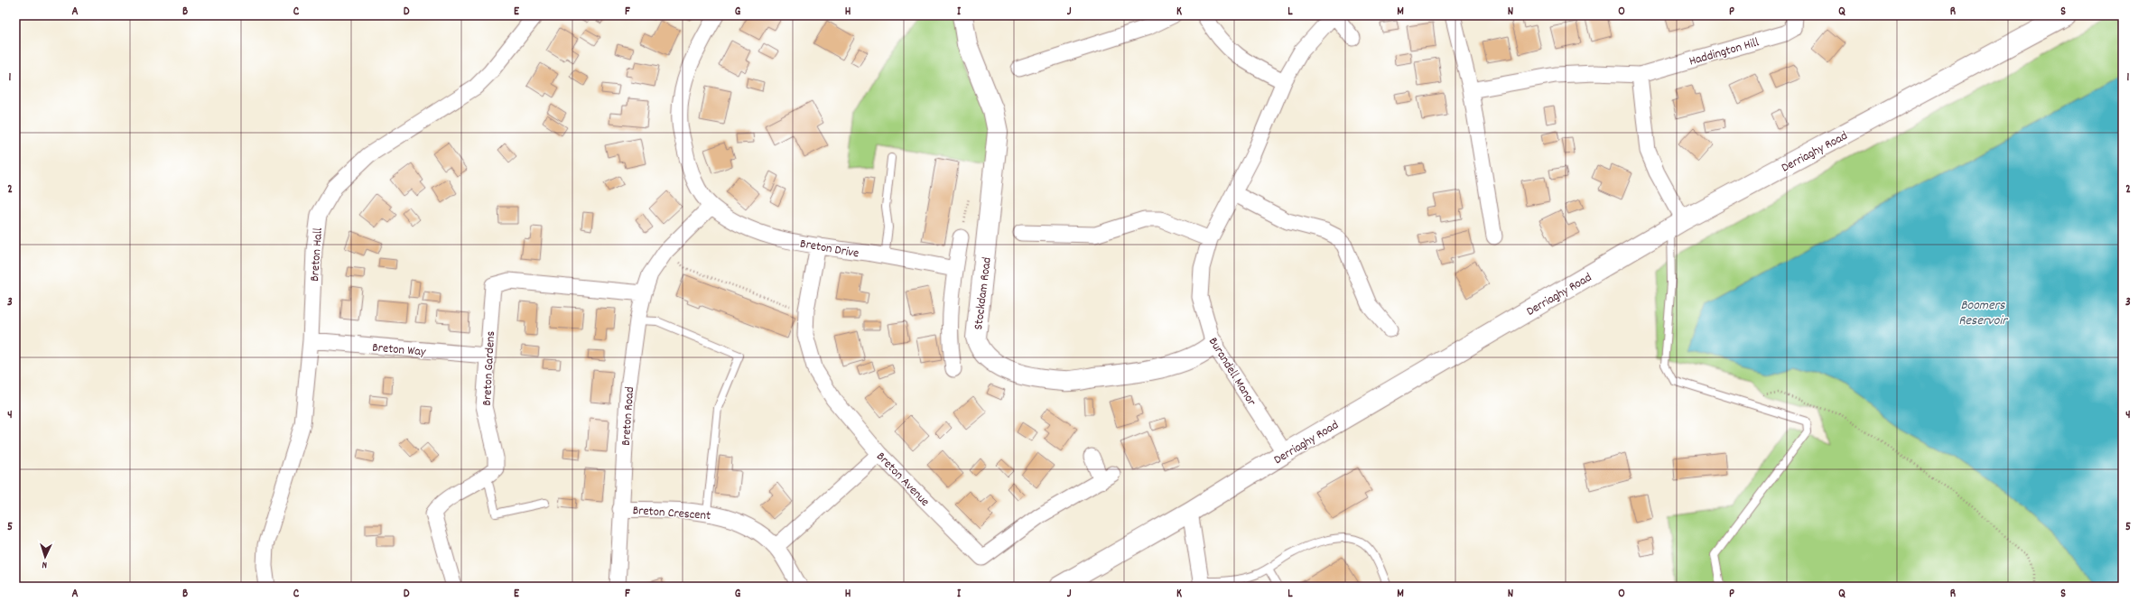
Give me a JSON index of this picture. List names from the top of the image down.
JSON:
{
  "streets": {
    "main road": ["Derriaghy Road", "Stockdam Road"],
    "street": [
      "Haddington Hill",
      "Breton Drive",
      "Breton Hall",
      "Breton Way",
      "Breton Gardens",
      "Burandell Manor",
      "Breton Road",
      "Breton Avenue",
      "Breton Crescent"
    ]
  },
  "crossings": [
    ["Derriaghy Road", "Burandell Manor"],
    ["Breton Drive", "Breton Road"],
    ["Breton Drive", "Breton Avenue"],
    ["Breton Hall", "Breton Way"],
    ["Stockdam Road", "Burandell Manor"],
    ["Breton Way", "Breton Gardens"],
    ["Breton Gardens", "Breton Road"],
    ["Breton Road", "Breton Crescent"]
  ],
  "water": ["Boomers Reservoir"],
  "north": "bottom",
  "grid": {
    "columns": [
      "A",
      "B",
      "C",
      "D",
      "E",
      "F",
      "G",
      "H",
      "I",
      "J",
      "K",
      "L",
      "M",
      "N",
      "O",
      "P",
      "Q",
      "R",
      "S"
    ],
    "rows": [
      "1",
      "2",
      "3",
      "4",
      "5"
    ]
  }
}
